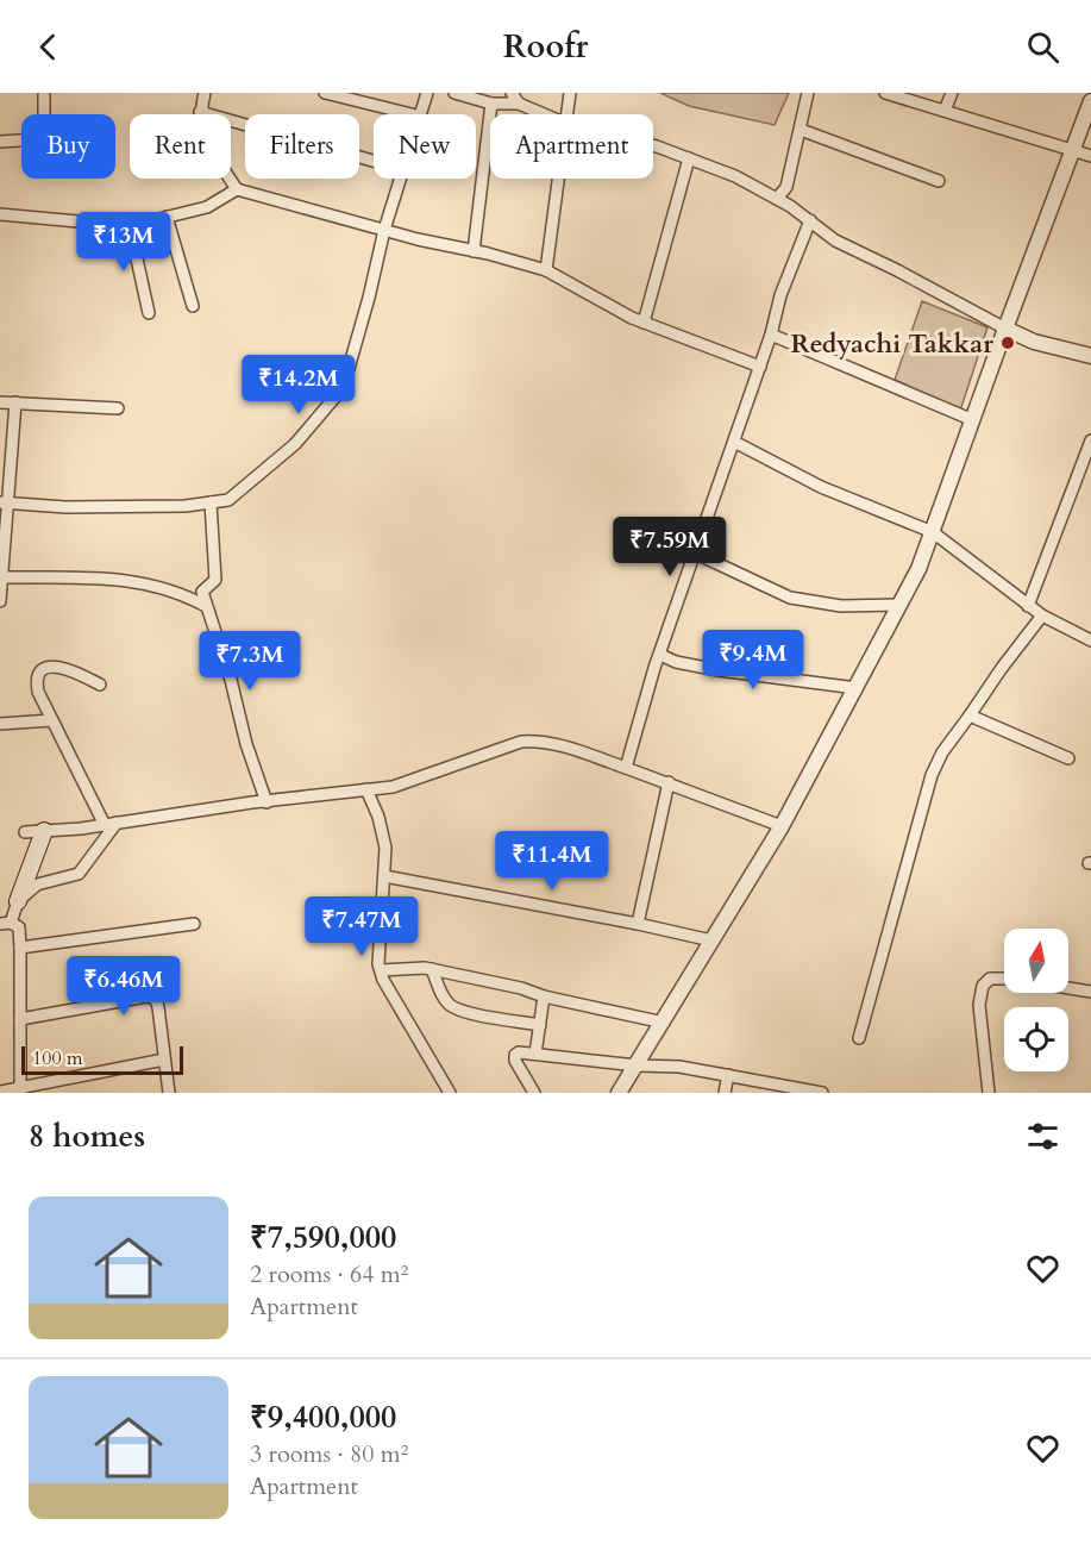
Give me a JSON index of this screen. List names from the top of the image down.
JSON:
{
  "places": ["Redyachi Takkar"],
  "scale_bar": "100 m",
  "north": "top",
  "page": {
    "header": "Roofr",
    "chip": [
      "Buy",
      "Rent",
      "Filters",
      "New",
      "Apartment"
    ],
    "price": [
      "₹13M",
      "₹14.2M",
      "₹7.59M",
      "₹9.4M",
      "₹7.3M",
      "₹11.4M",
      "₹7.47M",
      "₹6.46M"
    ],
    "scale": "100 m",
    "heading": "8 homes",
    "list": [
      {
        "name": "₹7,590,000",
        "note": "2 rooms · 64 m² · Apartment"
      },
      {
        "name": "₹9,400,000",
        "note": "3 rooms · 80 m² · Apartment"
      }
    ]
  }
}
